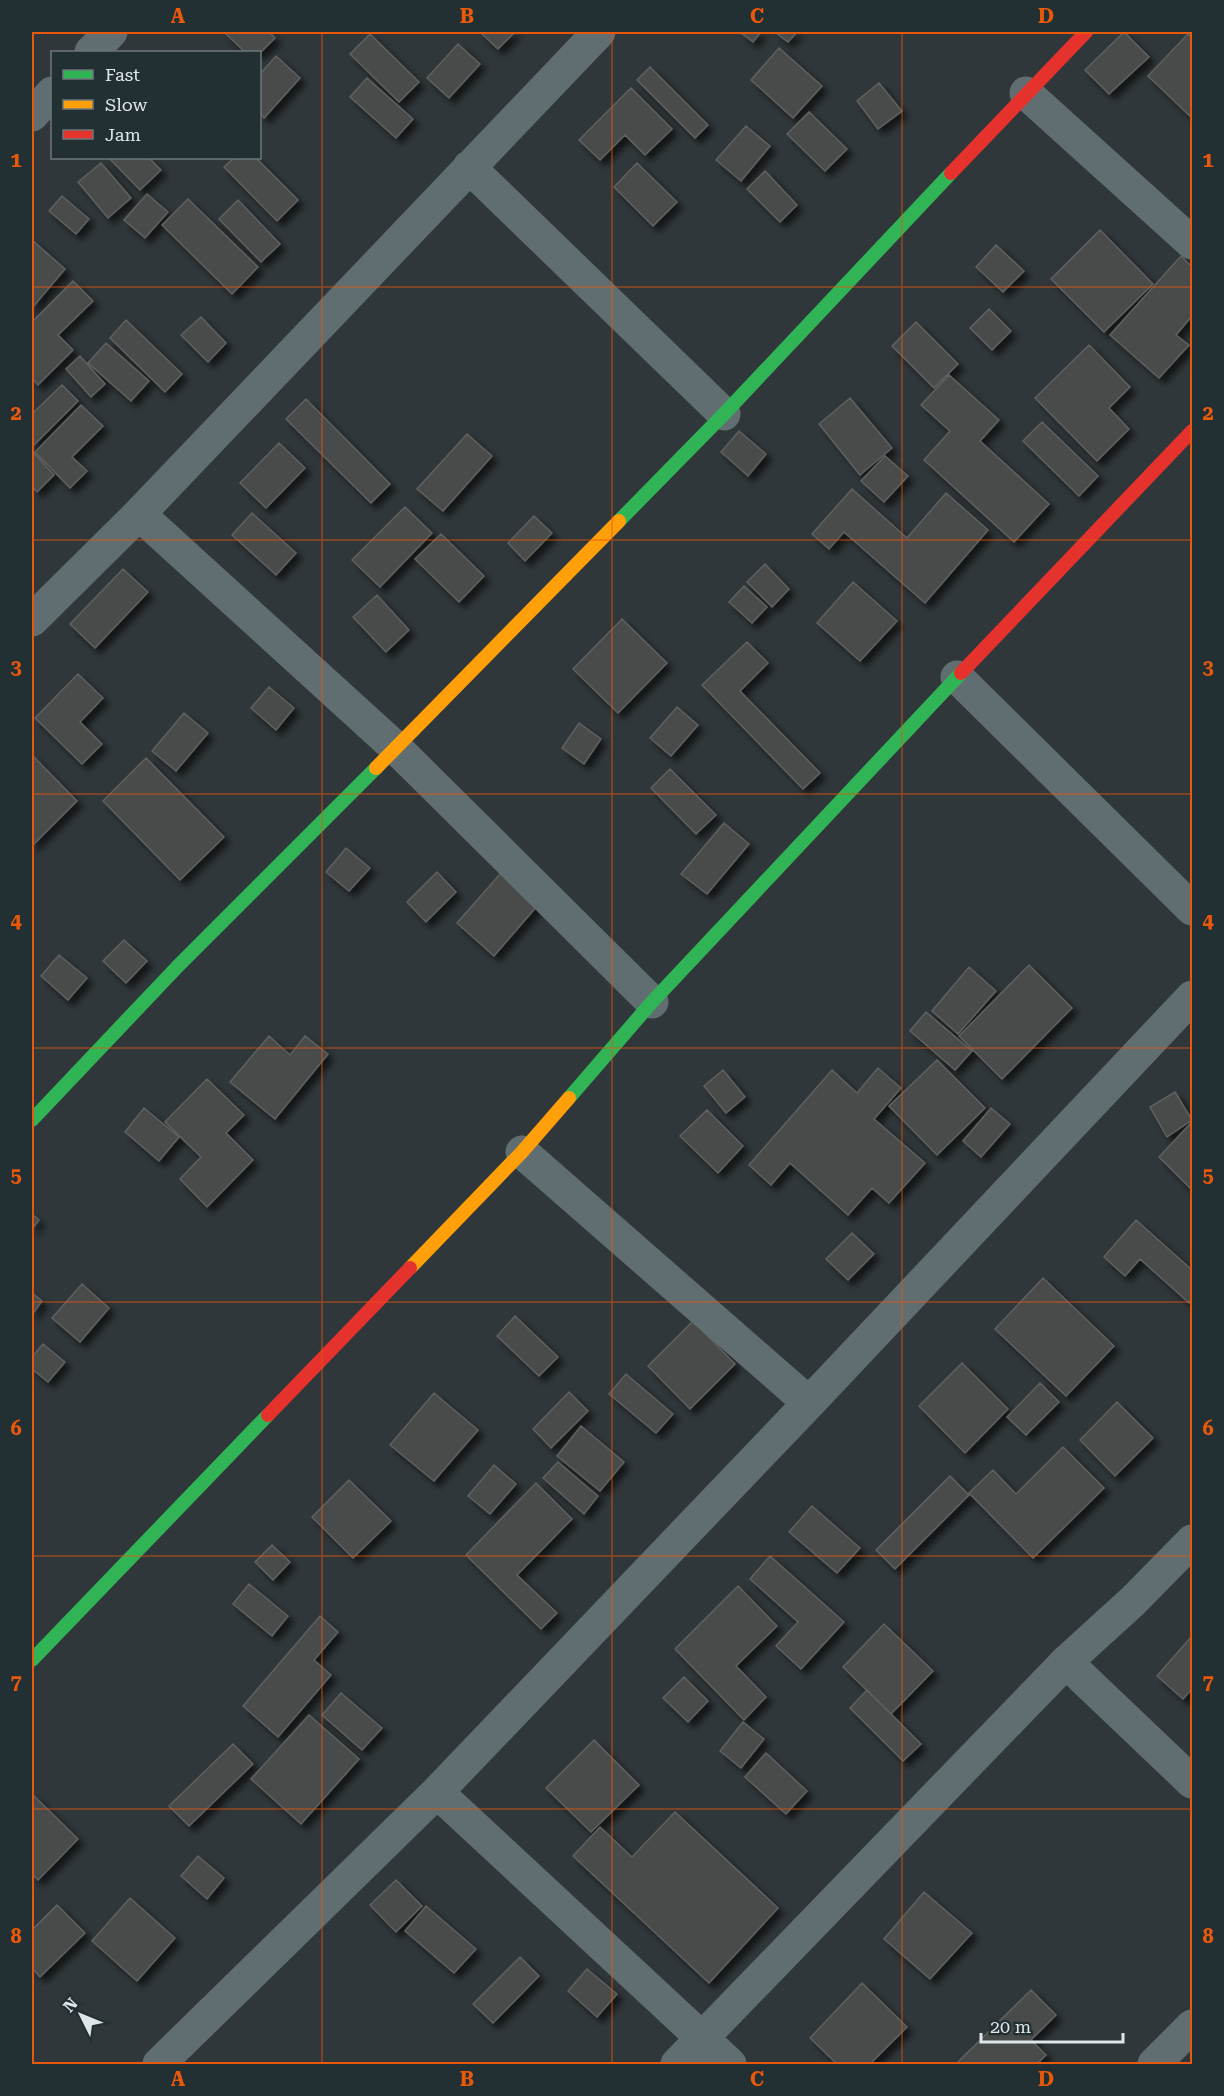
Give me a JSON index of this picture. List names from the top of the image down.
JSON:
{
  "legend": ["Fast", "Slow", "Jam"],
  "scale_bar": "20 m",
  "north": "top left",
  "grid": {
    "columns": [
      "A",
      "B",
      "C",
      "D"
    ],
    "rows": [
      "1",
      "2",
      "3",
      "4",
      "5",
      "6",
      "7",
      "8"
    ]
  }
}
